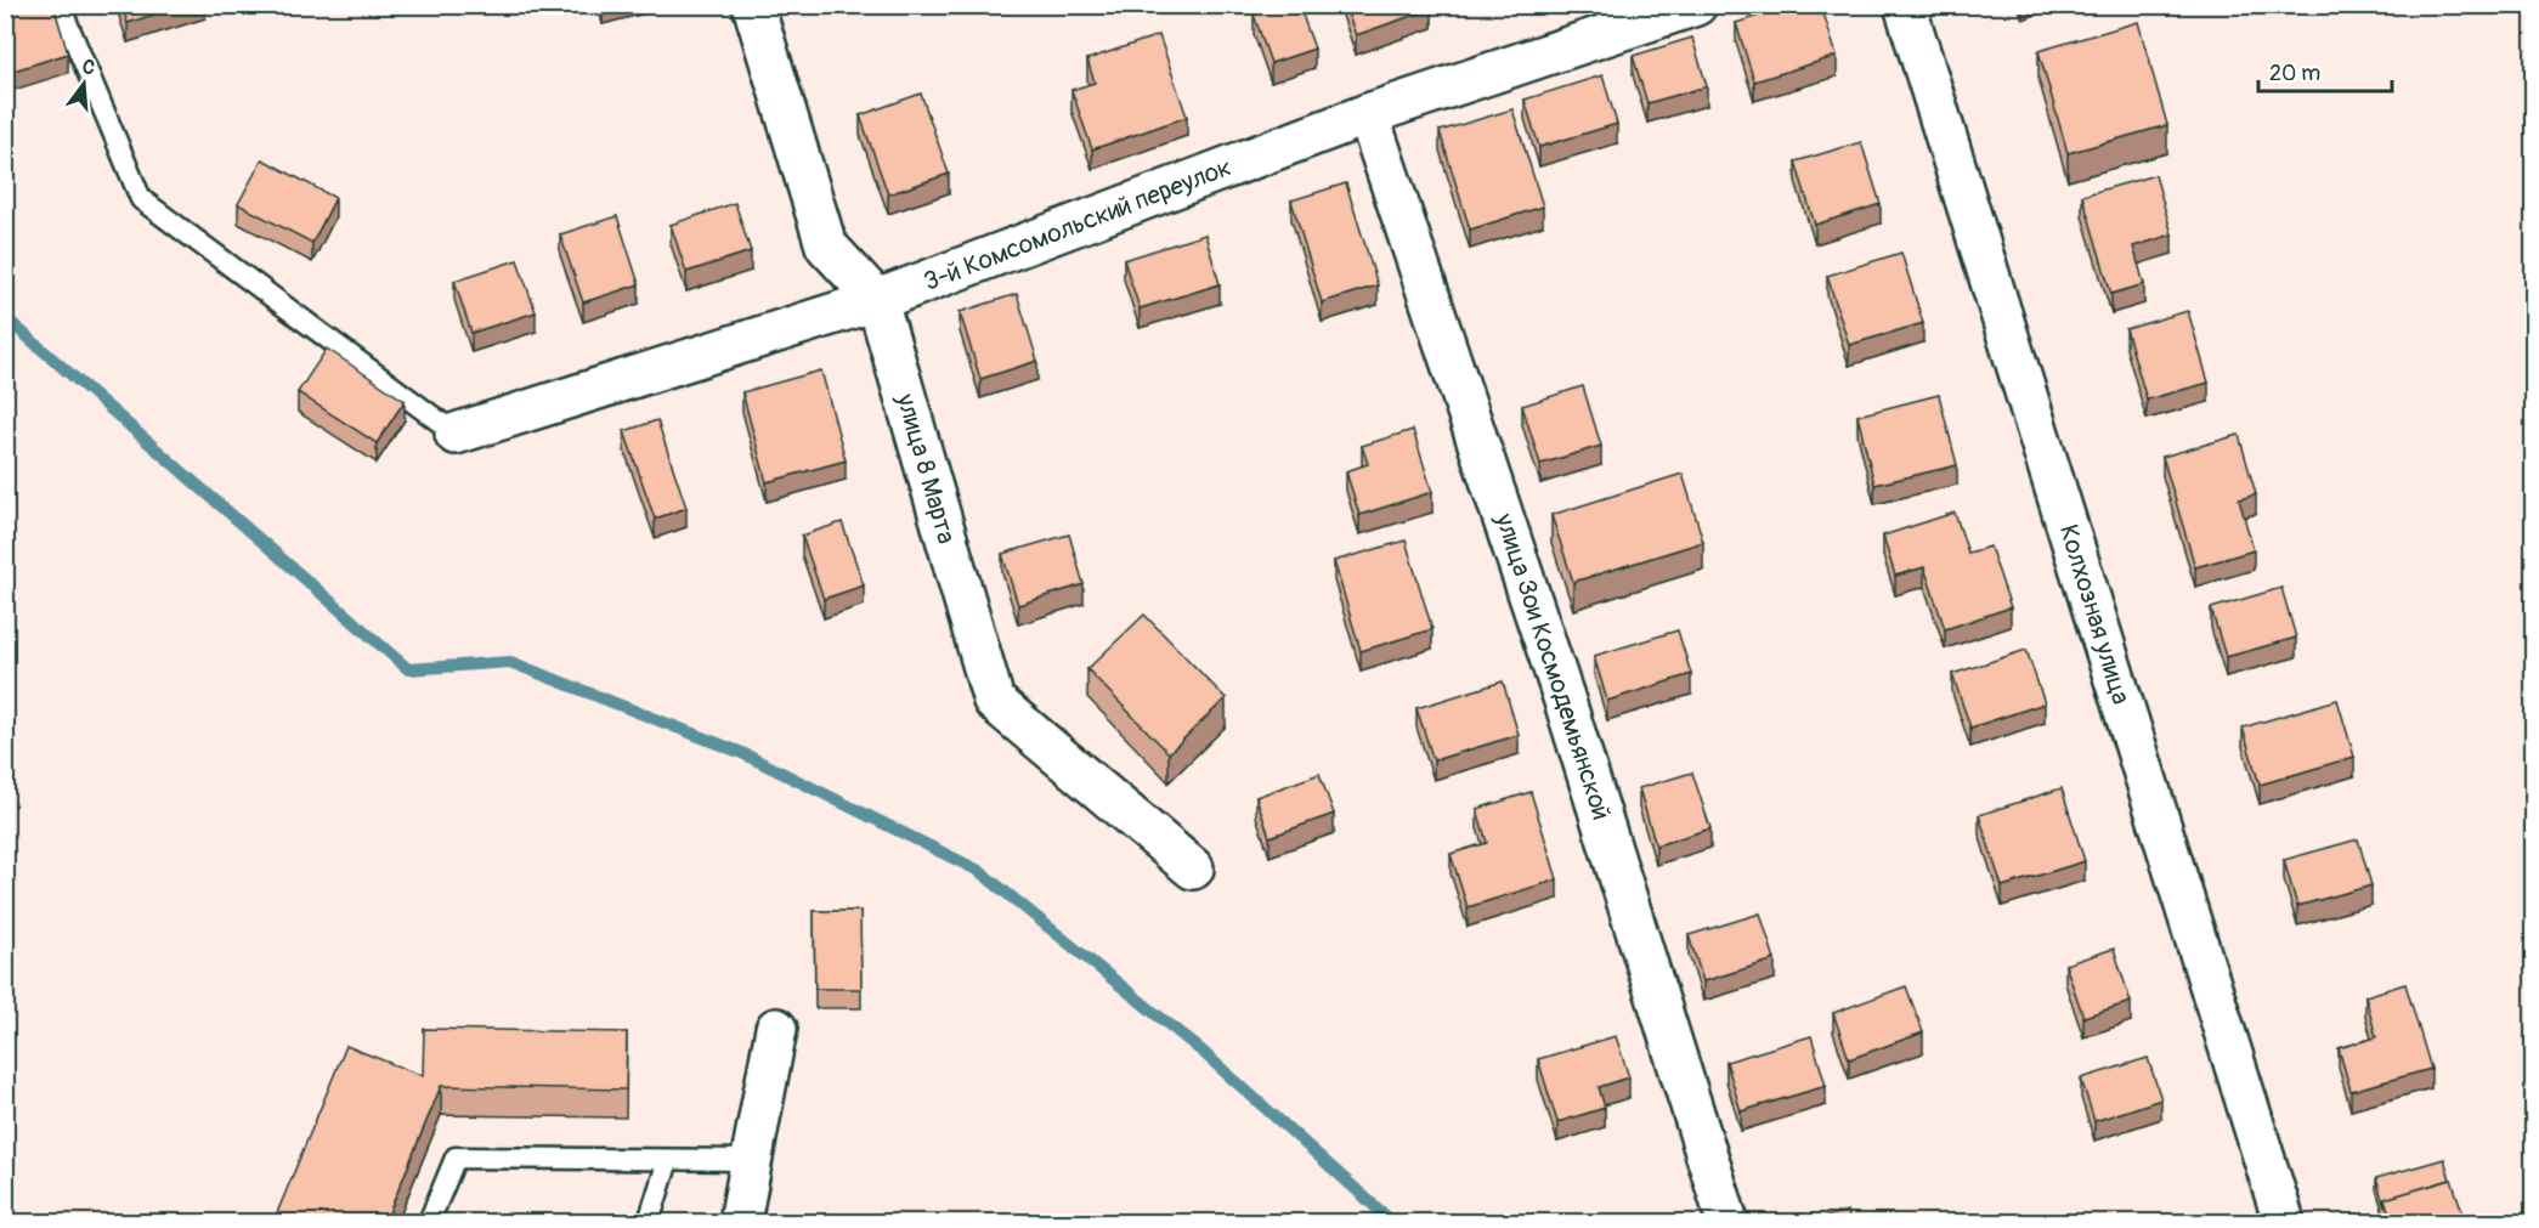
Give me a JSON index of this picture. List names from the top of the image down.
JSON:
{
  "streets": {
    "street": [
      "3-й Комсомольский переулок",
      "улица 8 Марта",
      "Колхозная улица",
      "улица Зои Космодемьянской"
    ]
  },
  "crossings": [
    ["3-й Комсомольский переулок", "улица 8 Марта"],
    ["3-й Комсомольский переулок", "улица Зои Космодемьянской"]
  ],
  "scale_bar": "20 m",
  "north": "top"
}
